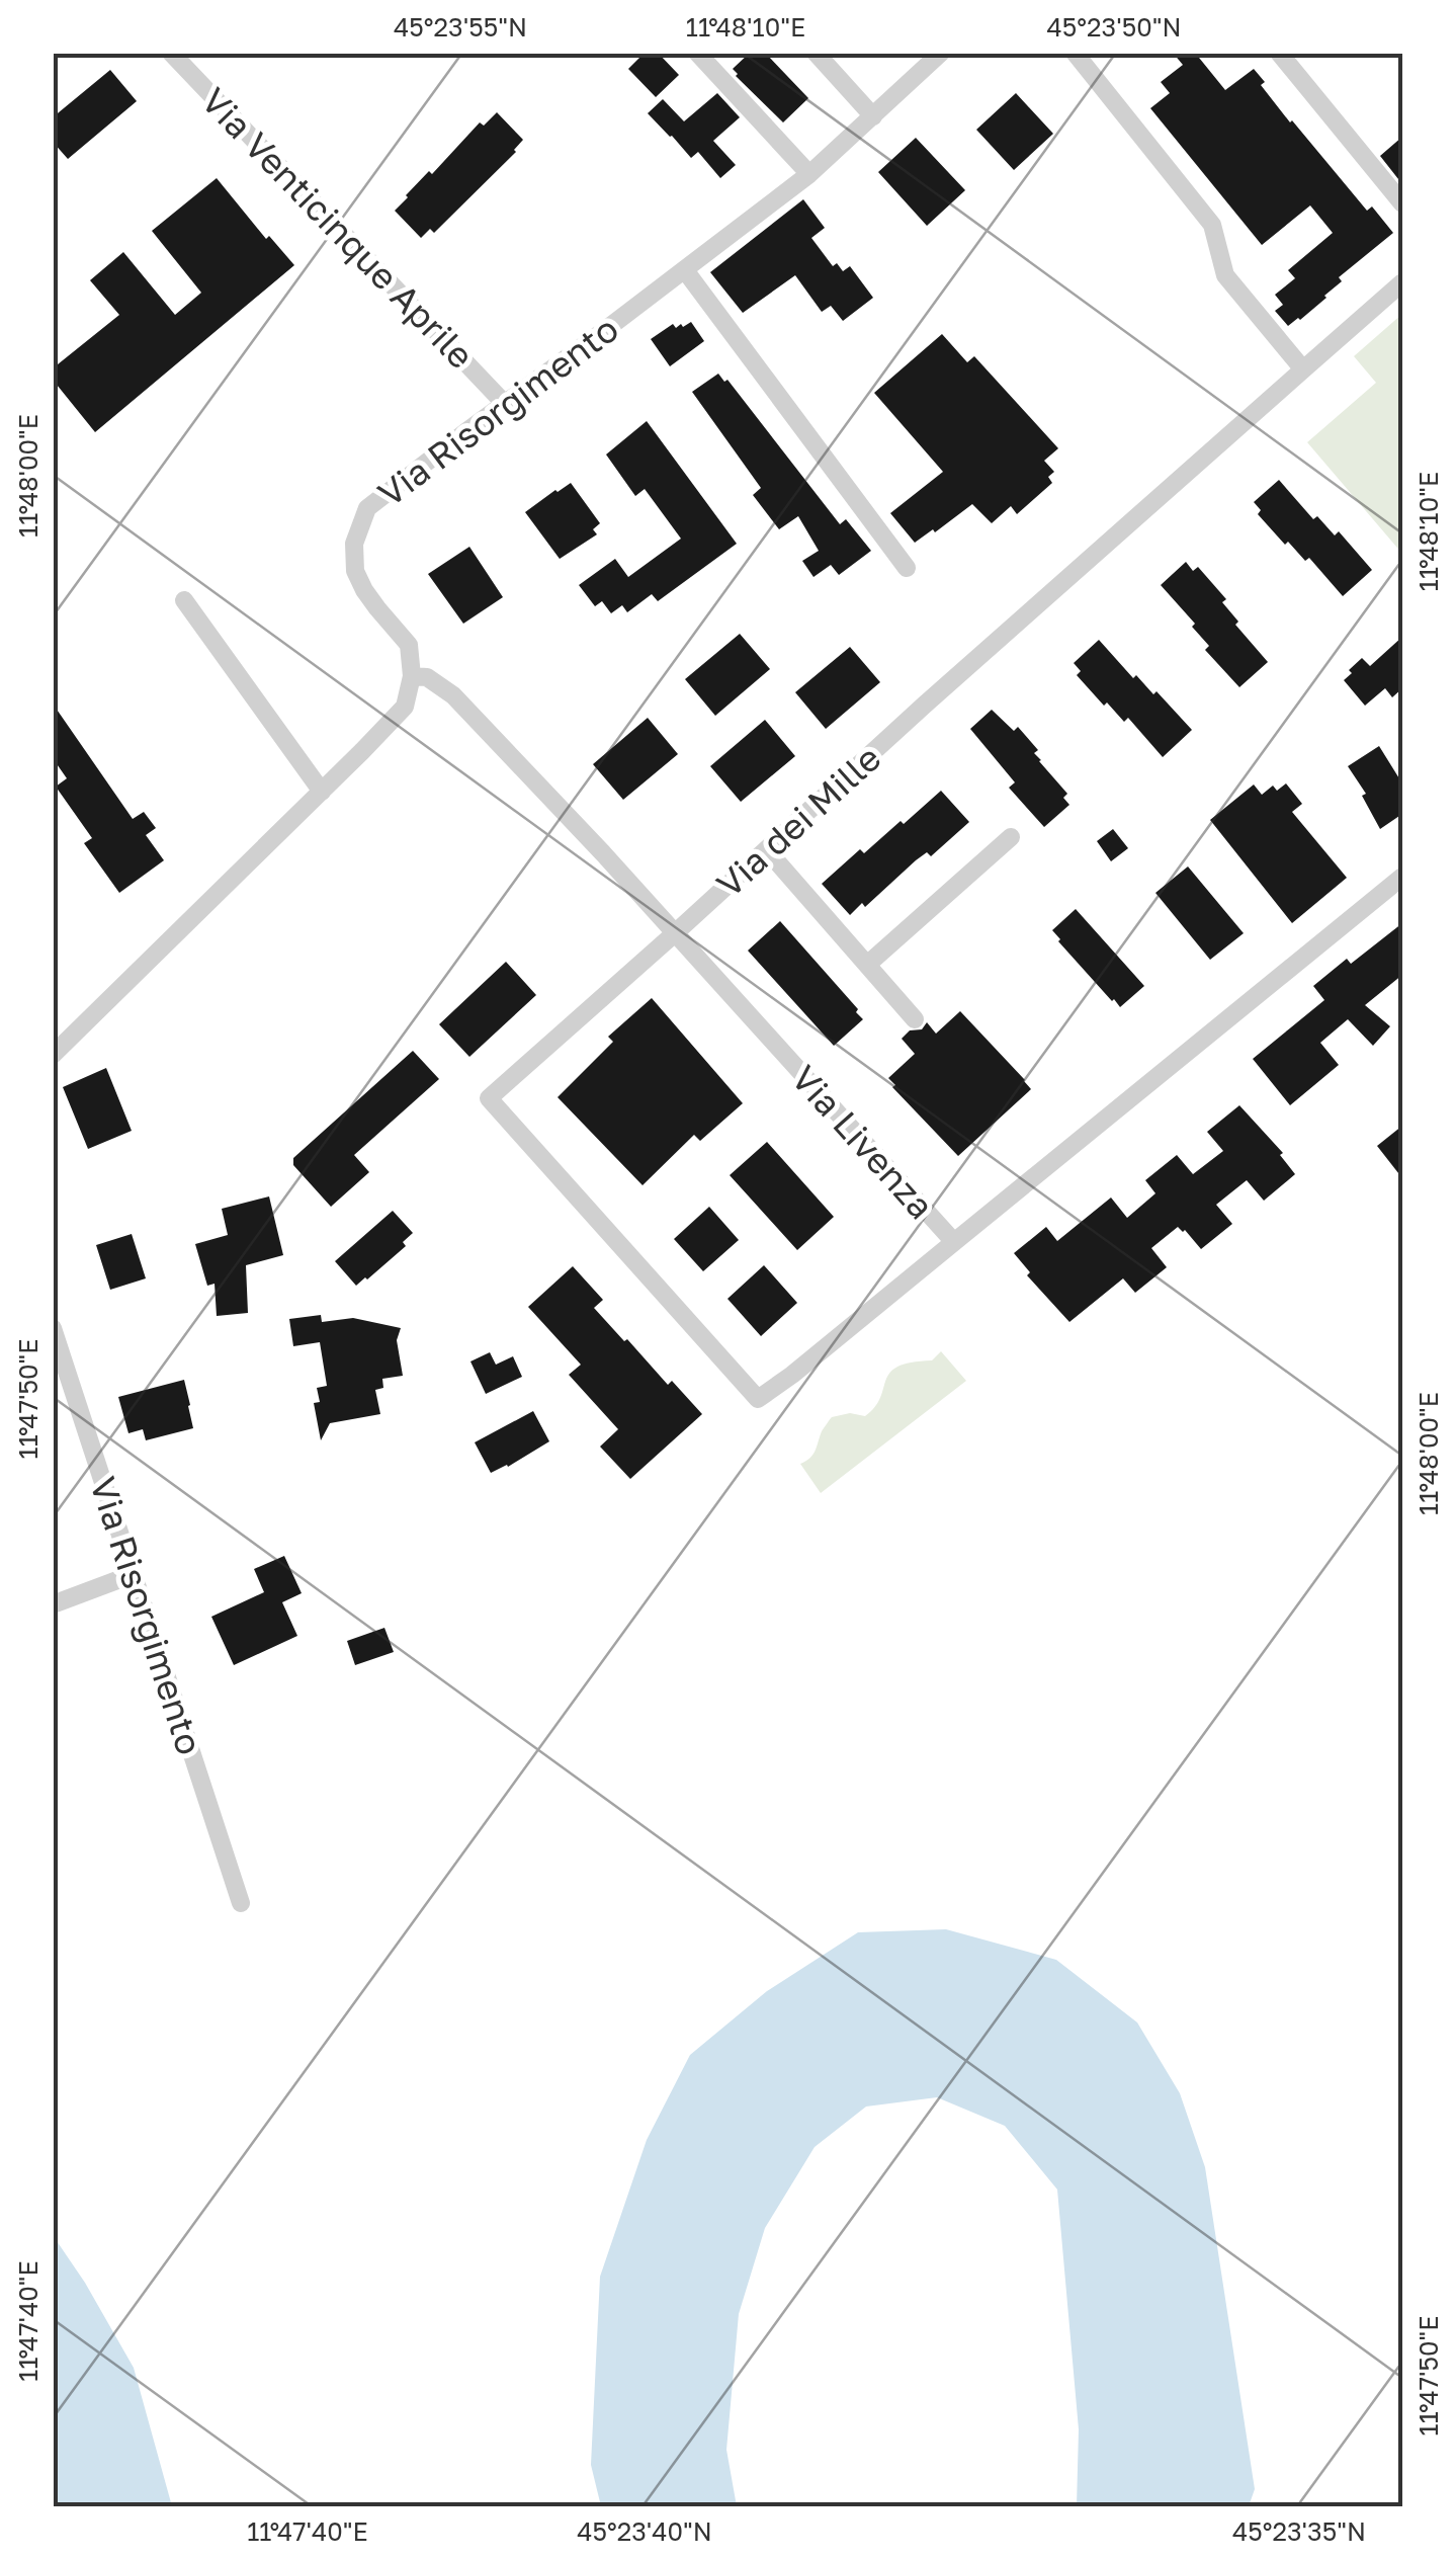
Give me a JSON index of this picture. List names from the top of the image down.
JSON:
{
  "streets": {
    "street": [
      "Via Venticinque Aprile",
      "Via Risorgimento",
      "Via dei Mille",
      "Via Livenza"
    ]
  },
  "crossings": [
    ["Via Venticinque Aprile", "Via Risorgimento"],
    ["Via Risorgimento", "Via Livenza"],
    ["Via dei Mille", "Via Livenza"]
  ],
  "coordinates": [
    "45°23'55\"N",
    "11°48'10\"E",
    "45°23'50\"N",
    "11°48'00\"E",
    "11°47'50\"E",
    "11°47'40\"E",
    "45°23'40\"N",
    "45°23'35\"N"
  ]
}
